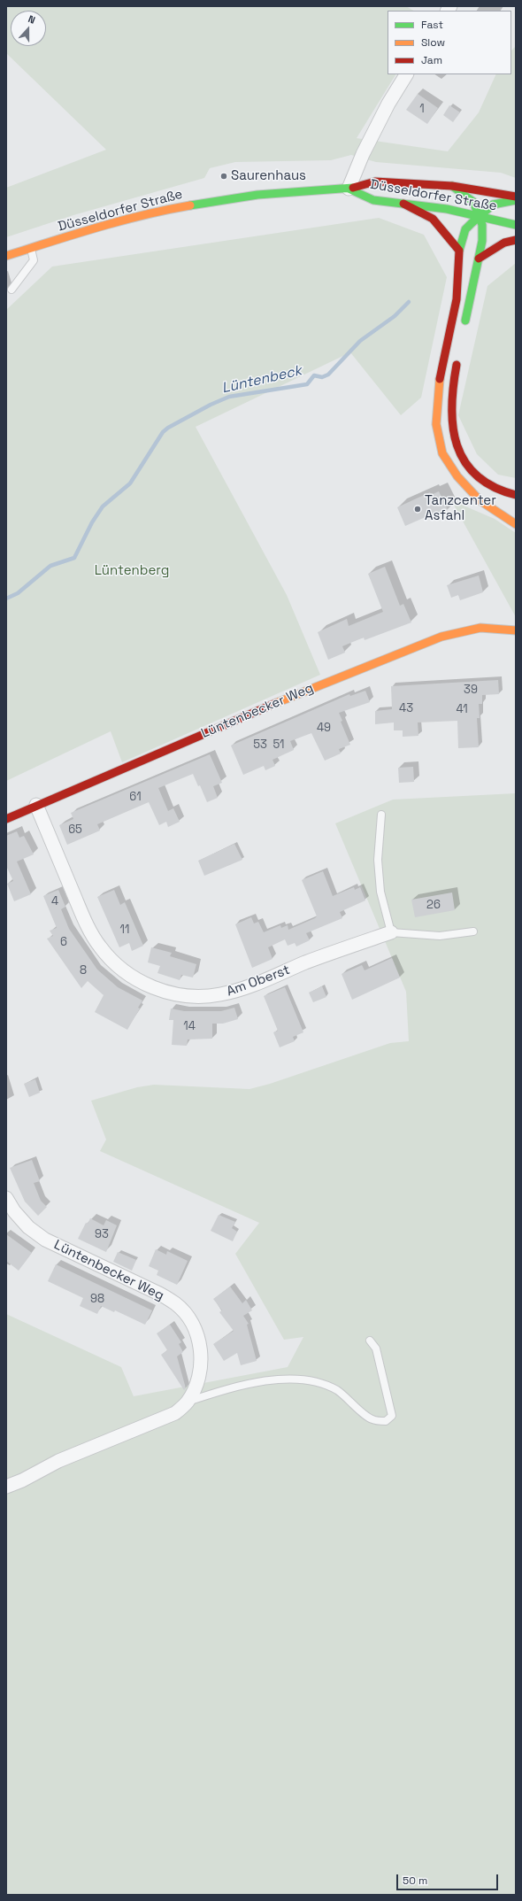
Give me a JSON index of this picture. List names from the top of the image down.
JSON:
{
  "streets": {
    "main road": ["Düsseldorfer Straße", "Lüntenbecker Weg"],
    "street": ["Am Oberst"]
  },
  "crossings": [
    ["Lüntenbecker Weg", "Am Oberst"]
  ],
  "water": ["Lüntenbeck"],
  "parks": ["Lüntenberg"],
  "places": ["Saurenhaus", "Tanzcenter Asfahl"],
  "house_numbers": [
    "1",
    "39",
    "43",
    "41",
    "49",
    "53",
    "51",
    "61",
    "65",
    "4",
    "26",
    "11",
    "6",
    "8",
    "14",
    "93",
    "98"
  ],
  "legend": ["Fast", "Slow", "Jam"],
  "scale_bar": "50 m",
  "north": "top"
}
